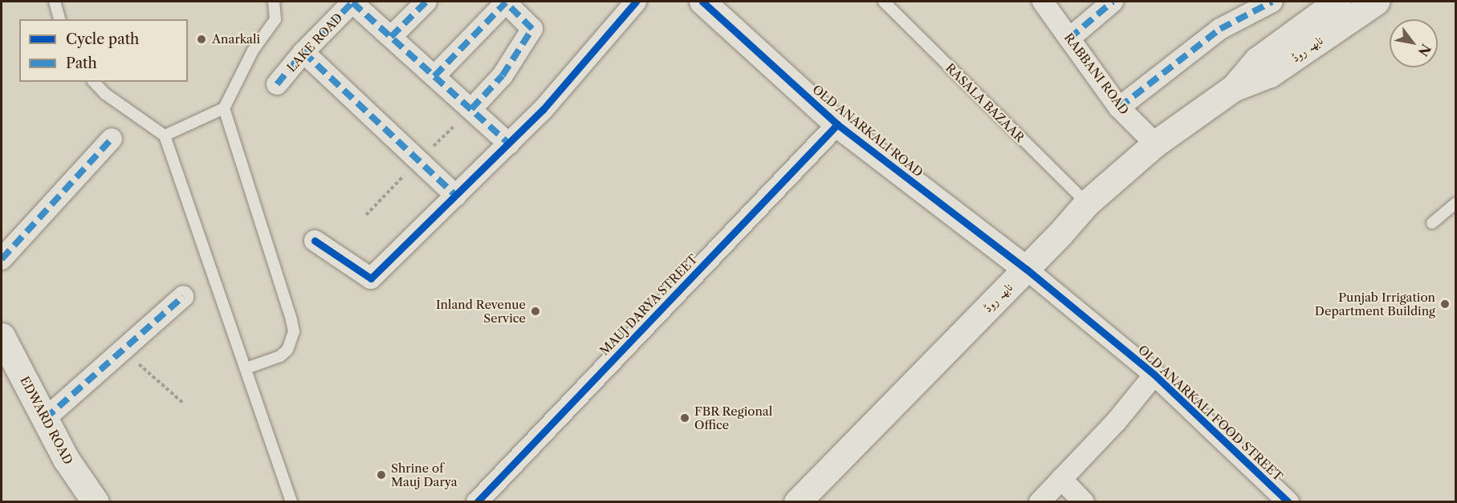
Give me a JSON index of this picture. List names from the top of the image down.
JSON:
{
  "streets": {
    "main road": ["نابھہ روڈ", "EDWARD ROAD"],
    "street": [
      "LAKE ROAD",
      "RABBANI ROAD",
      "OLD ANARKALI ROAD",
      "MAUJ DARYA STREET",
      "OLD ANARKALI FOOD STREET"
    ],
    "lane": ["RASALA BAZAAR"]
  },
  "crossings": [
    ["نابھہ روڈ", "RABBANI ROAD"],
    ["نابھہ روڈ", "RASALA BAZAAR"],
    ["نابھہ روڈ", "OLD ANARKALI ROAD"],
    ["نابھہ روڈ", "OLD ANARKALI FOOD STREET"],
    ["OLD ANARKALI ROAD", "MAUJ DARYA STREET"],
    ["OLD ANARKALI ROAD", "OLD ANARKALI FOOD STREET"]
  ],
  "places": [
    "Anarkali",
    "Punjab Irrigation Department Building",
    "Inland Revenue Service",
    "FBR Regional Office",
    "Shrine of Mauj Darya"
  ],
  "legend": ["Cycle path", "Path"],
  "north": "bottom right"
}
